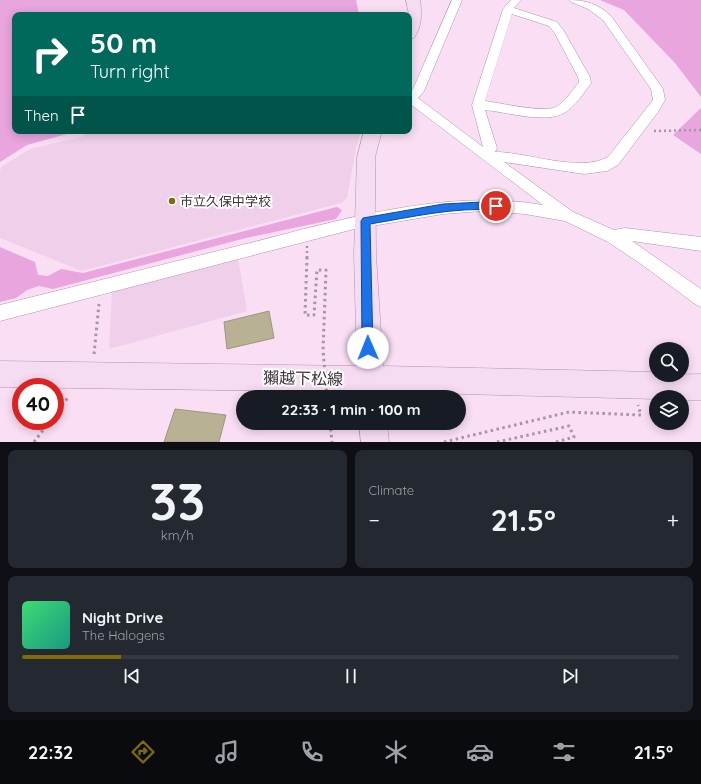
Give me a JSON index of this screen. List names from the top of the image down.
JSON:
{
  "streets": {
    "main road": ["獺越下松線"]
  },
  "places": ["市立久保中学校"],
  "page": {
    "turn": ["50 m", "Turn right"],
    "then": "Then",
    "limit": "40",
    "trip": "22:33 · 1 min · 100 m",
    "tile": [
      ["33", "km/h"],
      "Climate"
    ],
    "heat": ["−", "21.5°", "+"],
    "song": ["Night Drive", "The Halogens"],
    "tabs": ["22:32", "21.5°"]
  }
}
